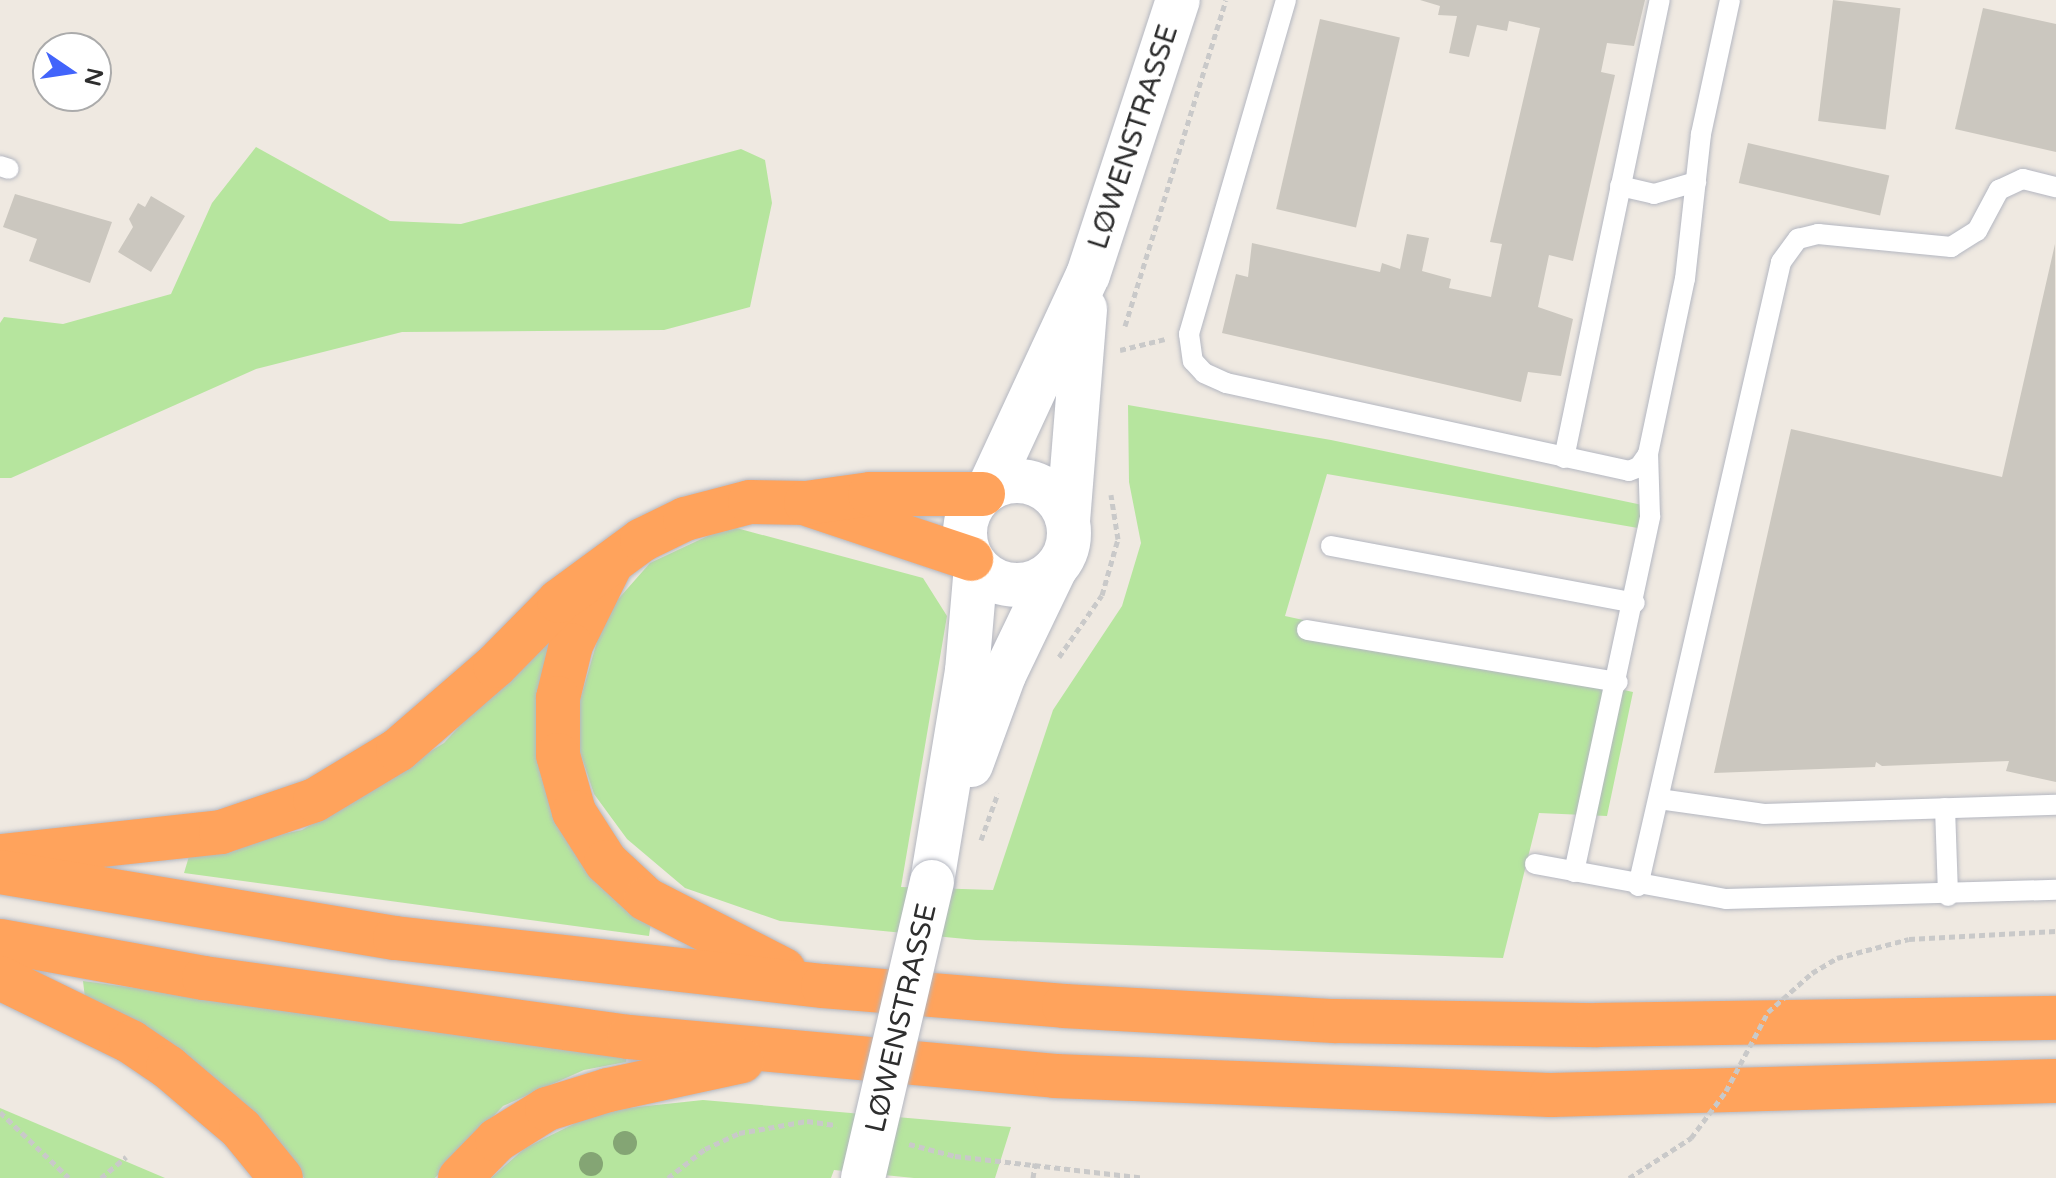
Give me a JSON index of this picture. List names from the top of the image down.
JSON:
{
  "streets": {
    "main road": ["LØWENSTRASSE"]
  },
  "north": "right"
}
